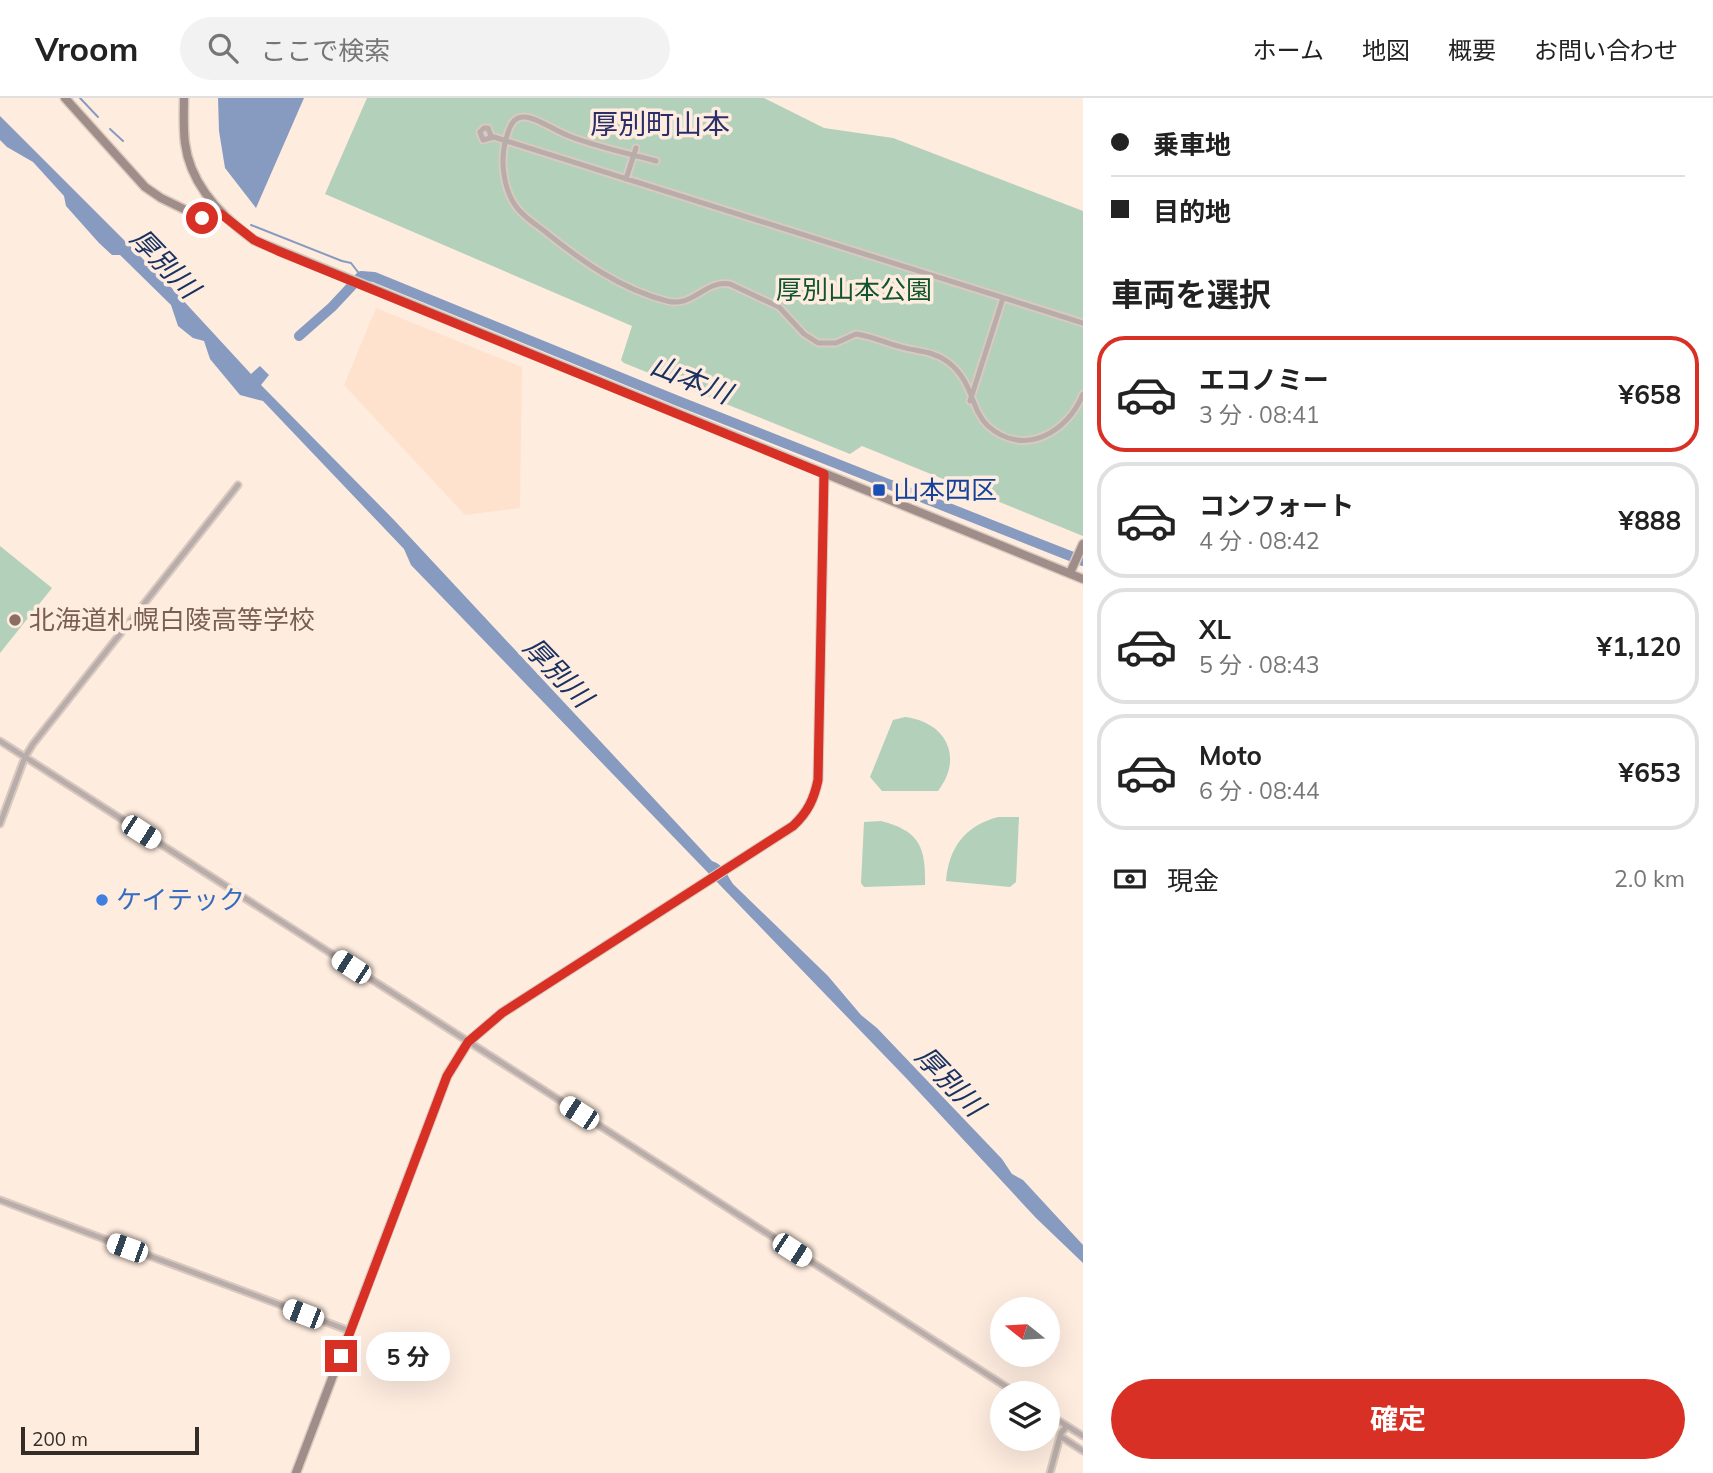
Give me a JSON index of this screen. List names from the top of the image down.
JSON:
{
  "districts": ["厚別町山本"],
  "water": ["厚別川", "山本川"],
  "parks": ["厚別山本公園"],
  "places": {
    "transit": ["山本四区"],
    "other": ["北海道札幌白陵高等学校", "ケイテック"]
  },
  "scale_bar": "200 m",
  "north": "left",
  "page": {
    "header": "Vroom",
    "search": "ここで検索",
    "nav": [
      "ホーム",
      "地図",
      "概要",
      "お問い合わせ"
    ],
    "banner": ["乗車地", "目的地"],
    "heading": "車両を選択",
    "list": [
      {
        "name": "エコノミー",
        "note": "3 分 · 08:41",
        "value": "¥658"
      },
      {
        "name": "コンフォート",
        "note": "4 分 · 08:42",
        "value": "¥888"
      },
      {
        "name": "XL",
        "note": "5 分 · 08:43",
        "value": "¥1,120"
      },
      {
        "name": "Moto",
        "note": "6 分 · 08:44",
        "value": "¥653"
      }
    ],
    "pay": ["現金", "2.0 km"],
    "bubble": "5 分",
    "buttons": "確定",
    "scale": "200 m"
  }
}
